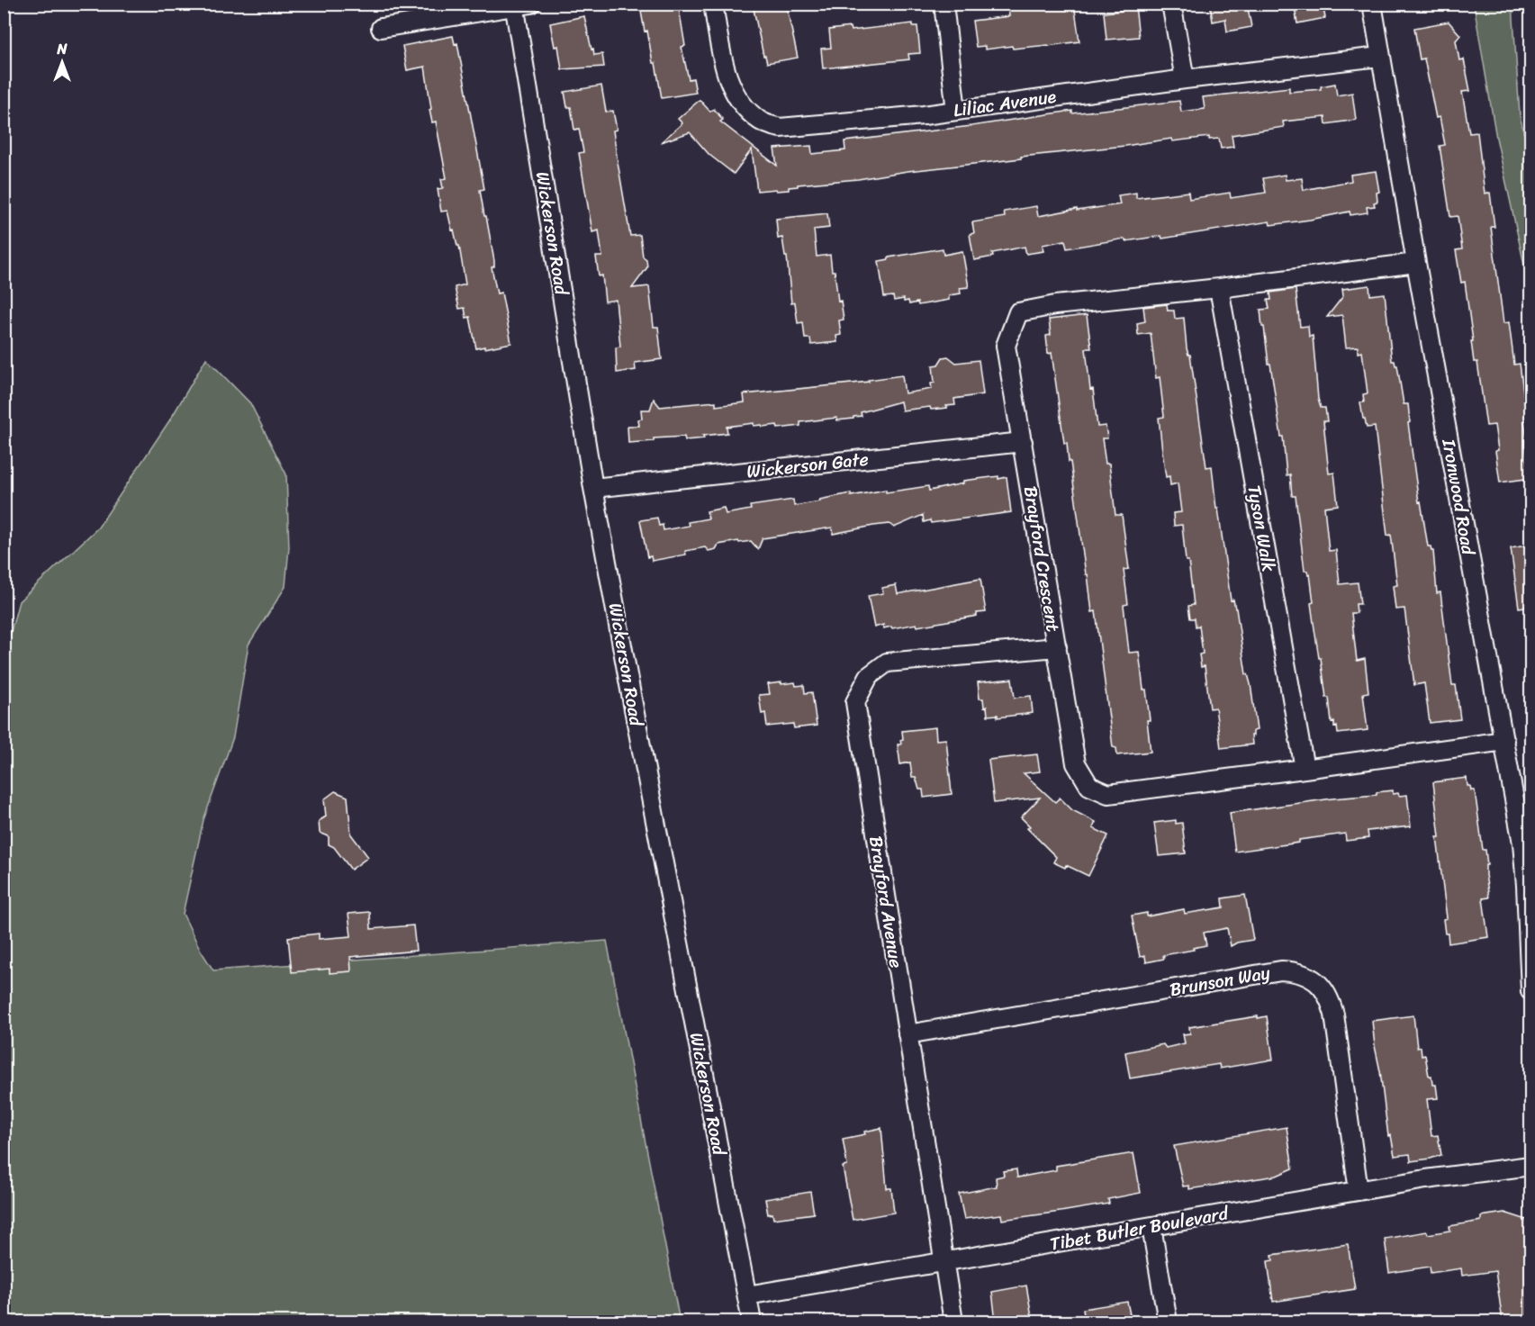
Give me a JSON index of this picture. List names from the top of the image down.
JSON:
{
  "streets": {
    "street": [
      "Liliac Avenue",
      "Wickerson Road",
      "Wickerson Gate",
      "Ironwood Road",
      "Tyson Walk",
      "Brayford Crescent",
      "Brayford Avenue",
      "Brunson Way",
      "Tibet Butler Boulevard"
    ]
  },
  "crossings": [
    ["Liliac Avenue", "Ironwood Road"],
    ["Wickerson Road", "Wickerson Gate"],
    ["Wickerson Road", "Tibet Butler Boulevard"],
    ["Wickerson Gate", "Brayford Crescent"],
    ["Ironwood Road", "Brayford Crescent"],
    ["Tyson Walk", "Brayford Crescent"],
    ["Brayford Crescent", "Brayford Avenue"],
    ["Brayford Avenue", "Brunson Way"],
    ["Brayford Avenue", "Tibet Butler Boulevard"],
    ["Brunson Way", "Tibet Butler Boulevard"]
  ],
  "north": "top"
}
